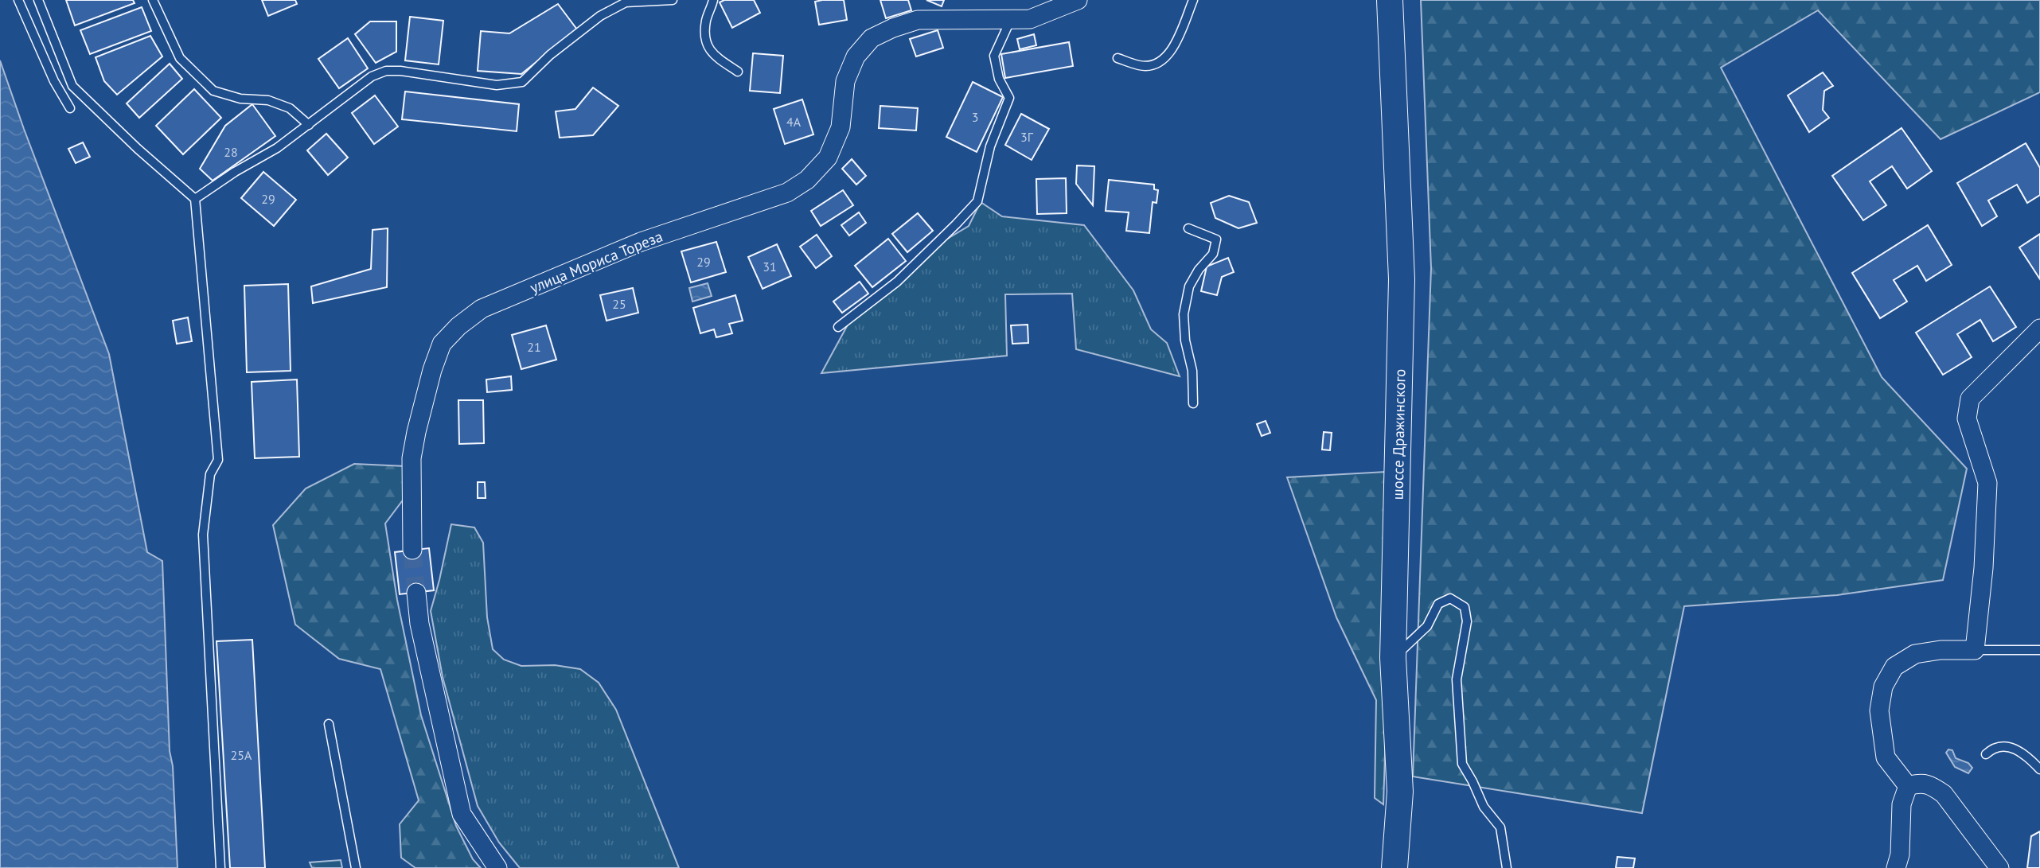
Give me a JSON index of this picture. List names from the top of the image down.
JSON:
{
  "streets": {
    "main road": ["шоссе Дражинского"],
    "street": ["улица Мориса Тореза"]
  },
  "house_numbers": [
    "3",
    "4А",
    "3Г",
    "28",
    "29",
    "29",
    "31",
    "25",
    "21",
    "25А"
  ]
}
